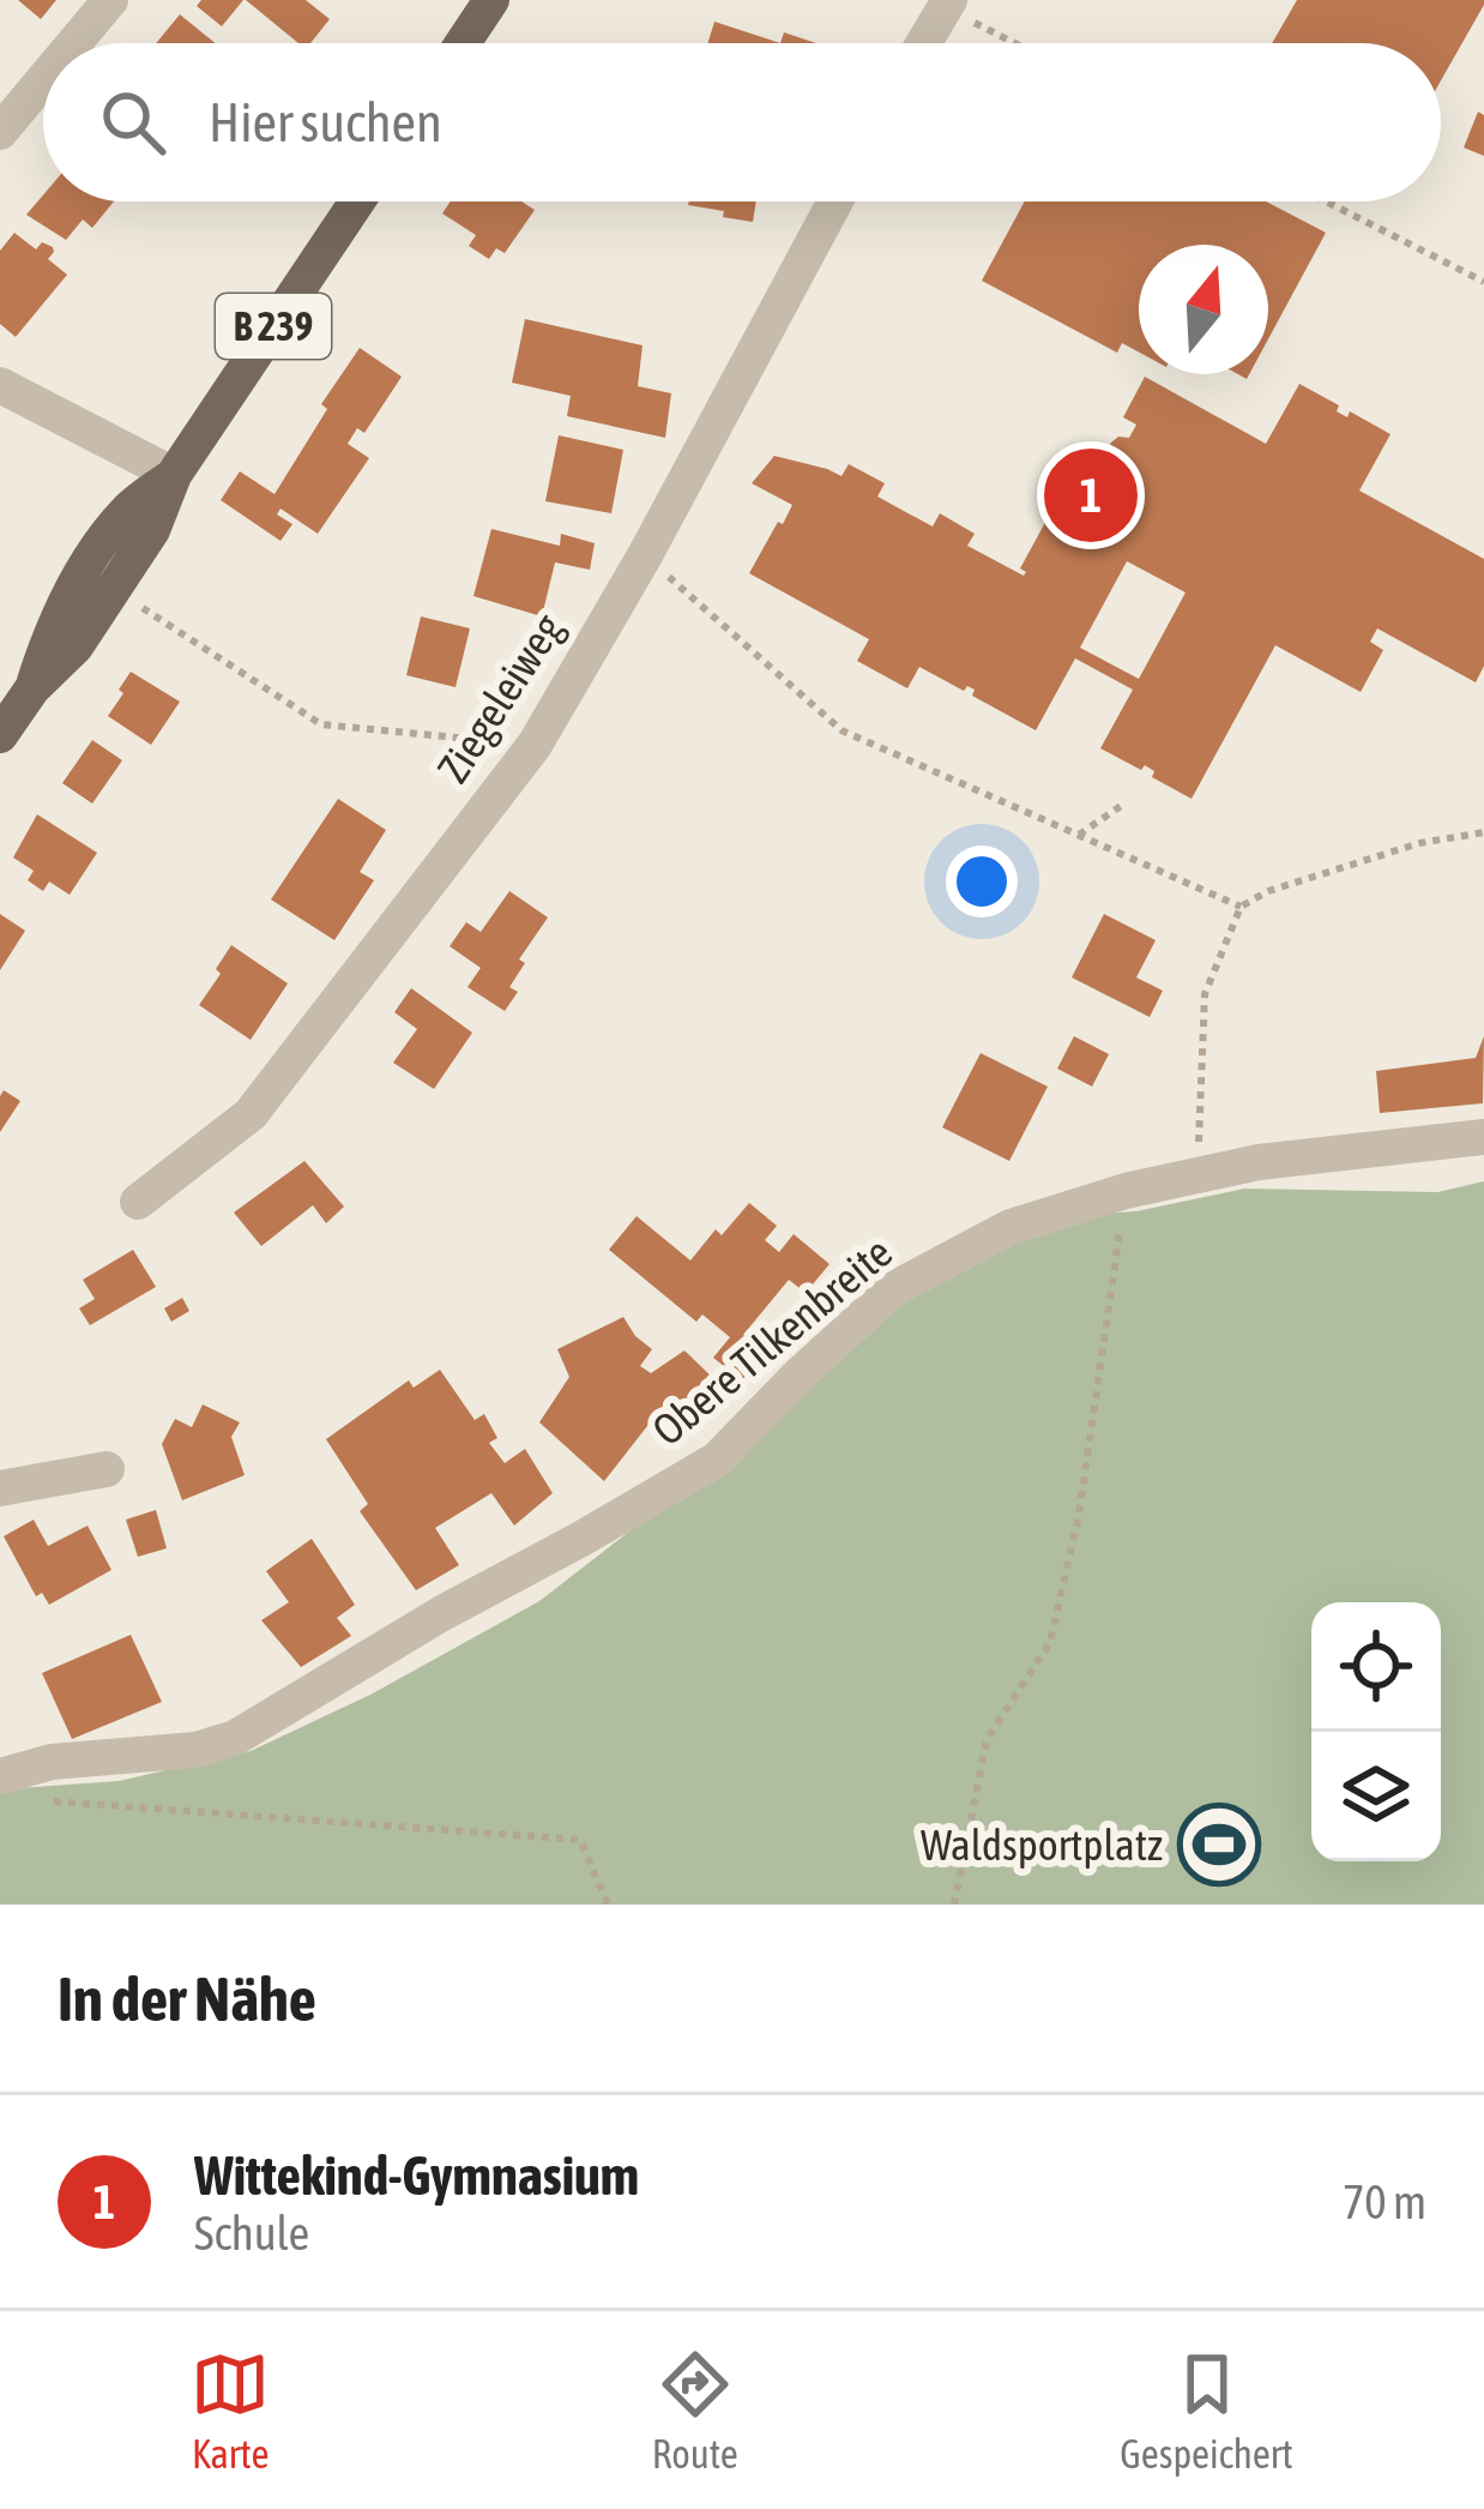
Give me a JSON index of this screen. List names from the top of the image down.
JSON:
{
  "streets": {
    "main road": ["B 239"],
    "street": ["Ziegeleiweg", "Obere Tilkenbreite"]
  },
  "places": {
    "sports": ["Waldsportplatz"]
  },
  "north": "top",
  "page": {
    "search": "Hier suchen",
    "pins": "1",
    "heading": "In der Nähe",
    "list": [
      {
        "mark": "1",
        "name": "Wittekind-Gymnasium",
        "note": "Schule",
        "value": "70 m"
      }
    ],
    "nav": ["Karte", "Route", "Gespeichert"]
  }
}
